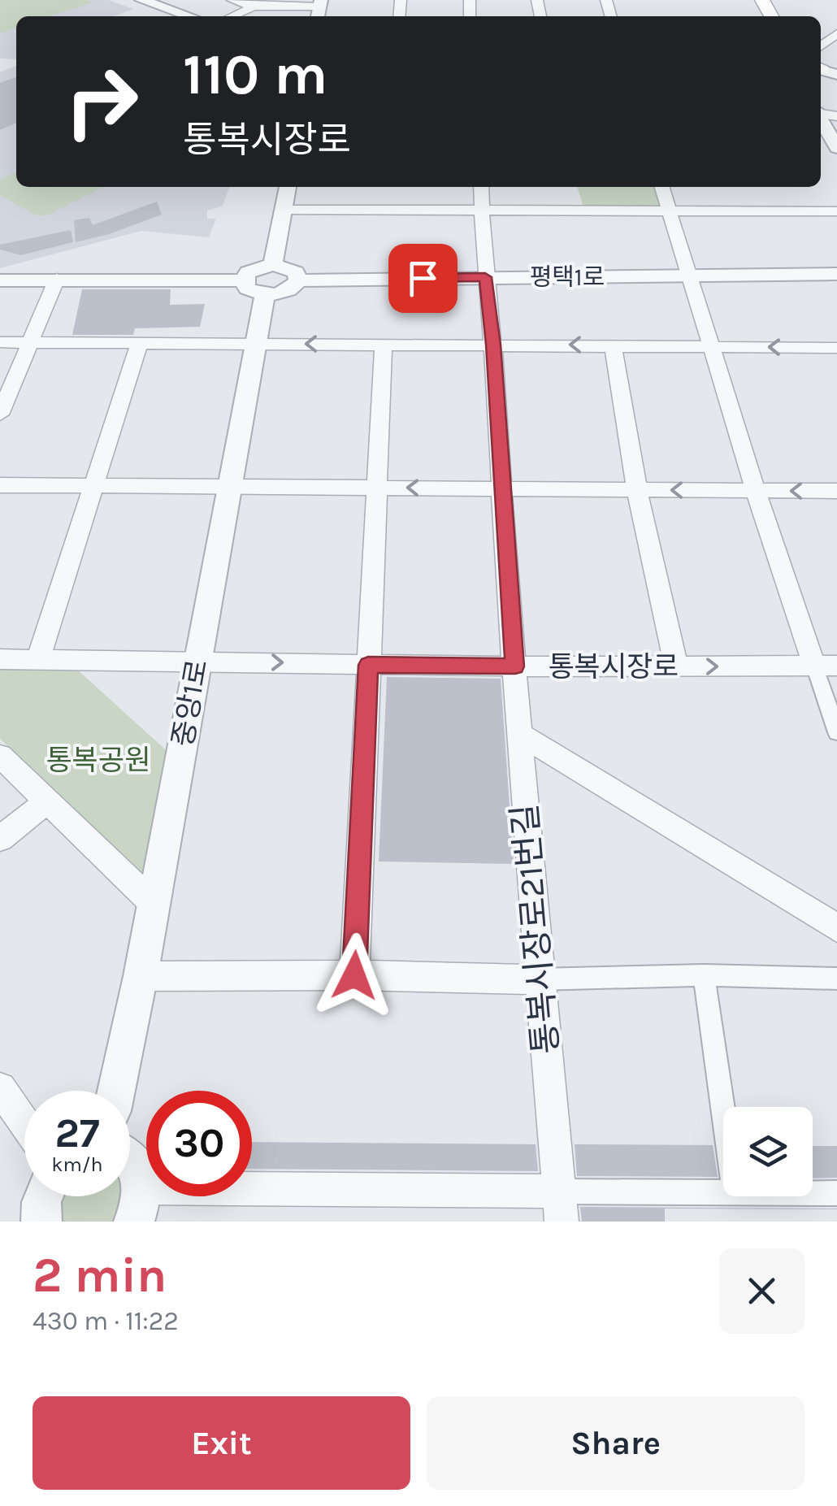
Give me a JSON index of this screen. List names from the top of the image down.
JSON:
{
  "streets": {
    "street": [
      "평택1로",
      "통복시장로",
      "중앙1로",
      "통복시장로21번길"
    ]
  },
  "crossings": [
    ["평택1로", "통복시장로21번길"],
    ["통복시장로", "중앙1로"],
    ["통복시장로", "통복시장로21번길"]
  ],
  "parks": ["통복공원"],
  "page": {
    "turn": ["110 m", "통복시장로"],
    "speed": "27 km/h",
    "limit": "30",
    "heading": ["2 min", "430 m · 11:22"],
    "buttons": ["Exit", "Share"]
  }
}
